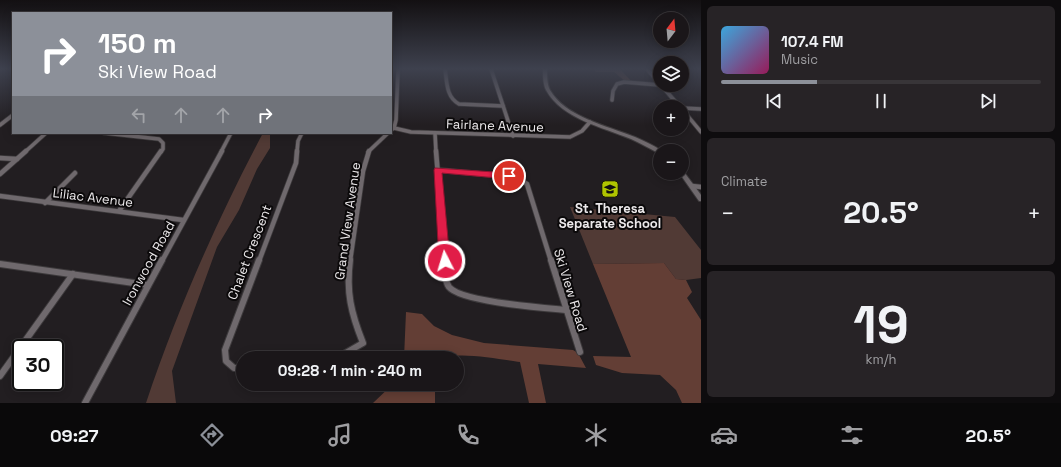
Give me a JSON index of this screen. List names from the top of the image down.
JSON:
{
  "streets": {
    "street": [
      "Fairlane Avenue",
      "Liliac Avenue",
      "Grand View Avenue",
      "Chalet Crescent",
      "Ironwood Road",
      "Ski View Road"
    ]
  },
  "crossings": [
    ["Liliac Avenue", "Ironwood Road"]
  ],
  "places": {
    "school or university": ["St. Theresa Separate School"]
  },
  "north": "top",
  "page": {
    "map_buttons": ["+", "−"],
    "turn": ["150 m", "Ski View Road"],
    "song": ["107.4 FM", "Music"],
    "tile": [
      "Climate",
      ["19", "km/h"]
    ],
    "heat": ["−", "20.5°", "+"],
    "limit": "30",
    "trip": "09:28 · 1 min · 240 m",
    "tabs": ["09:27", "20.5°"]
  }
}
